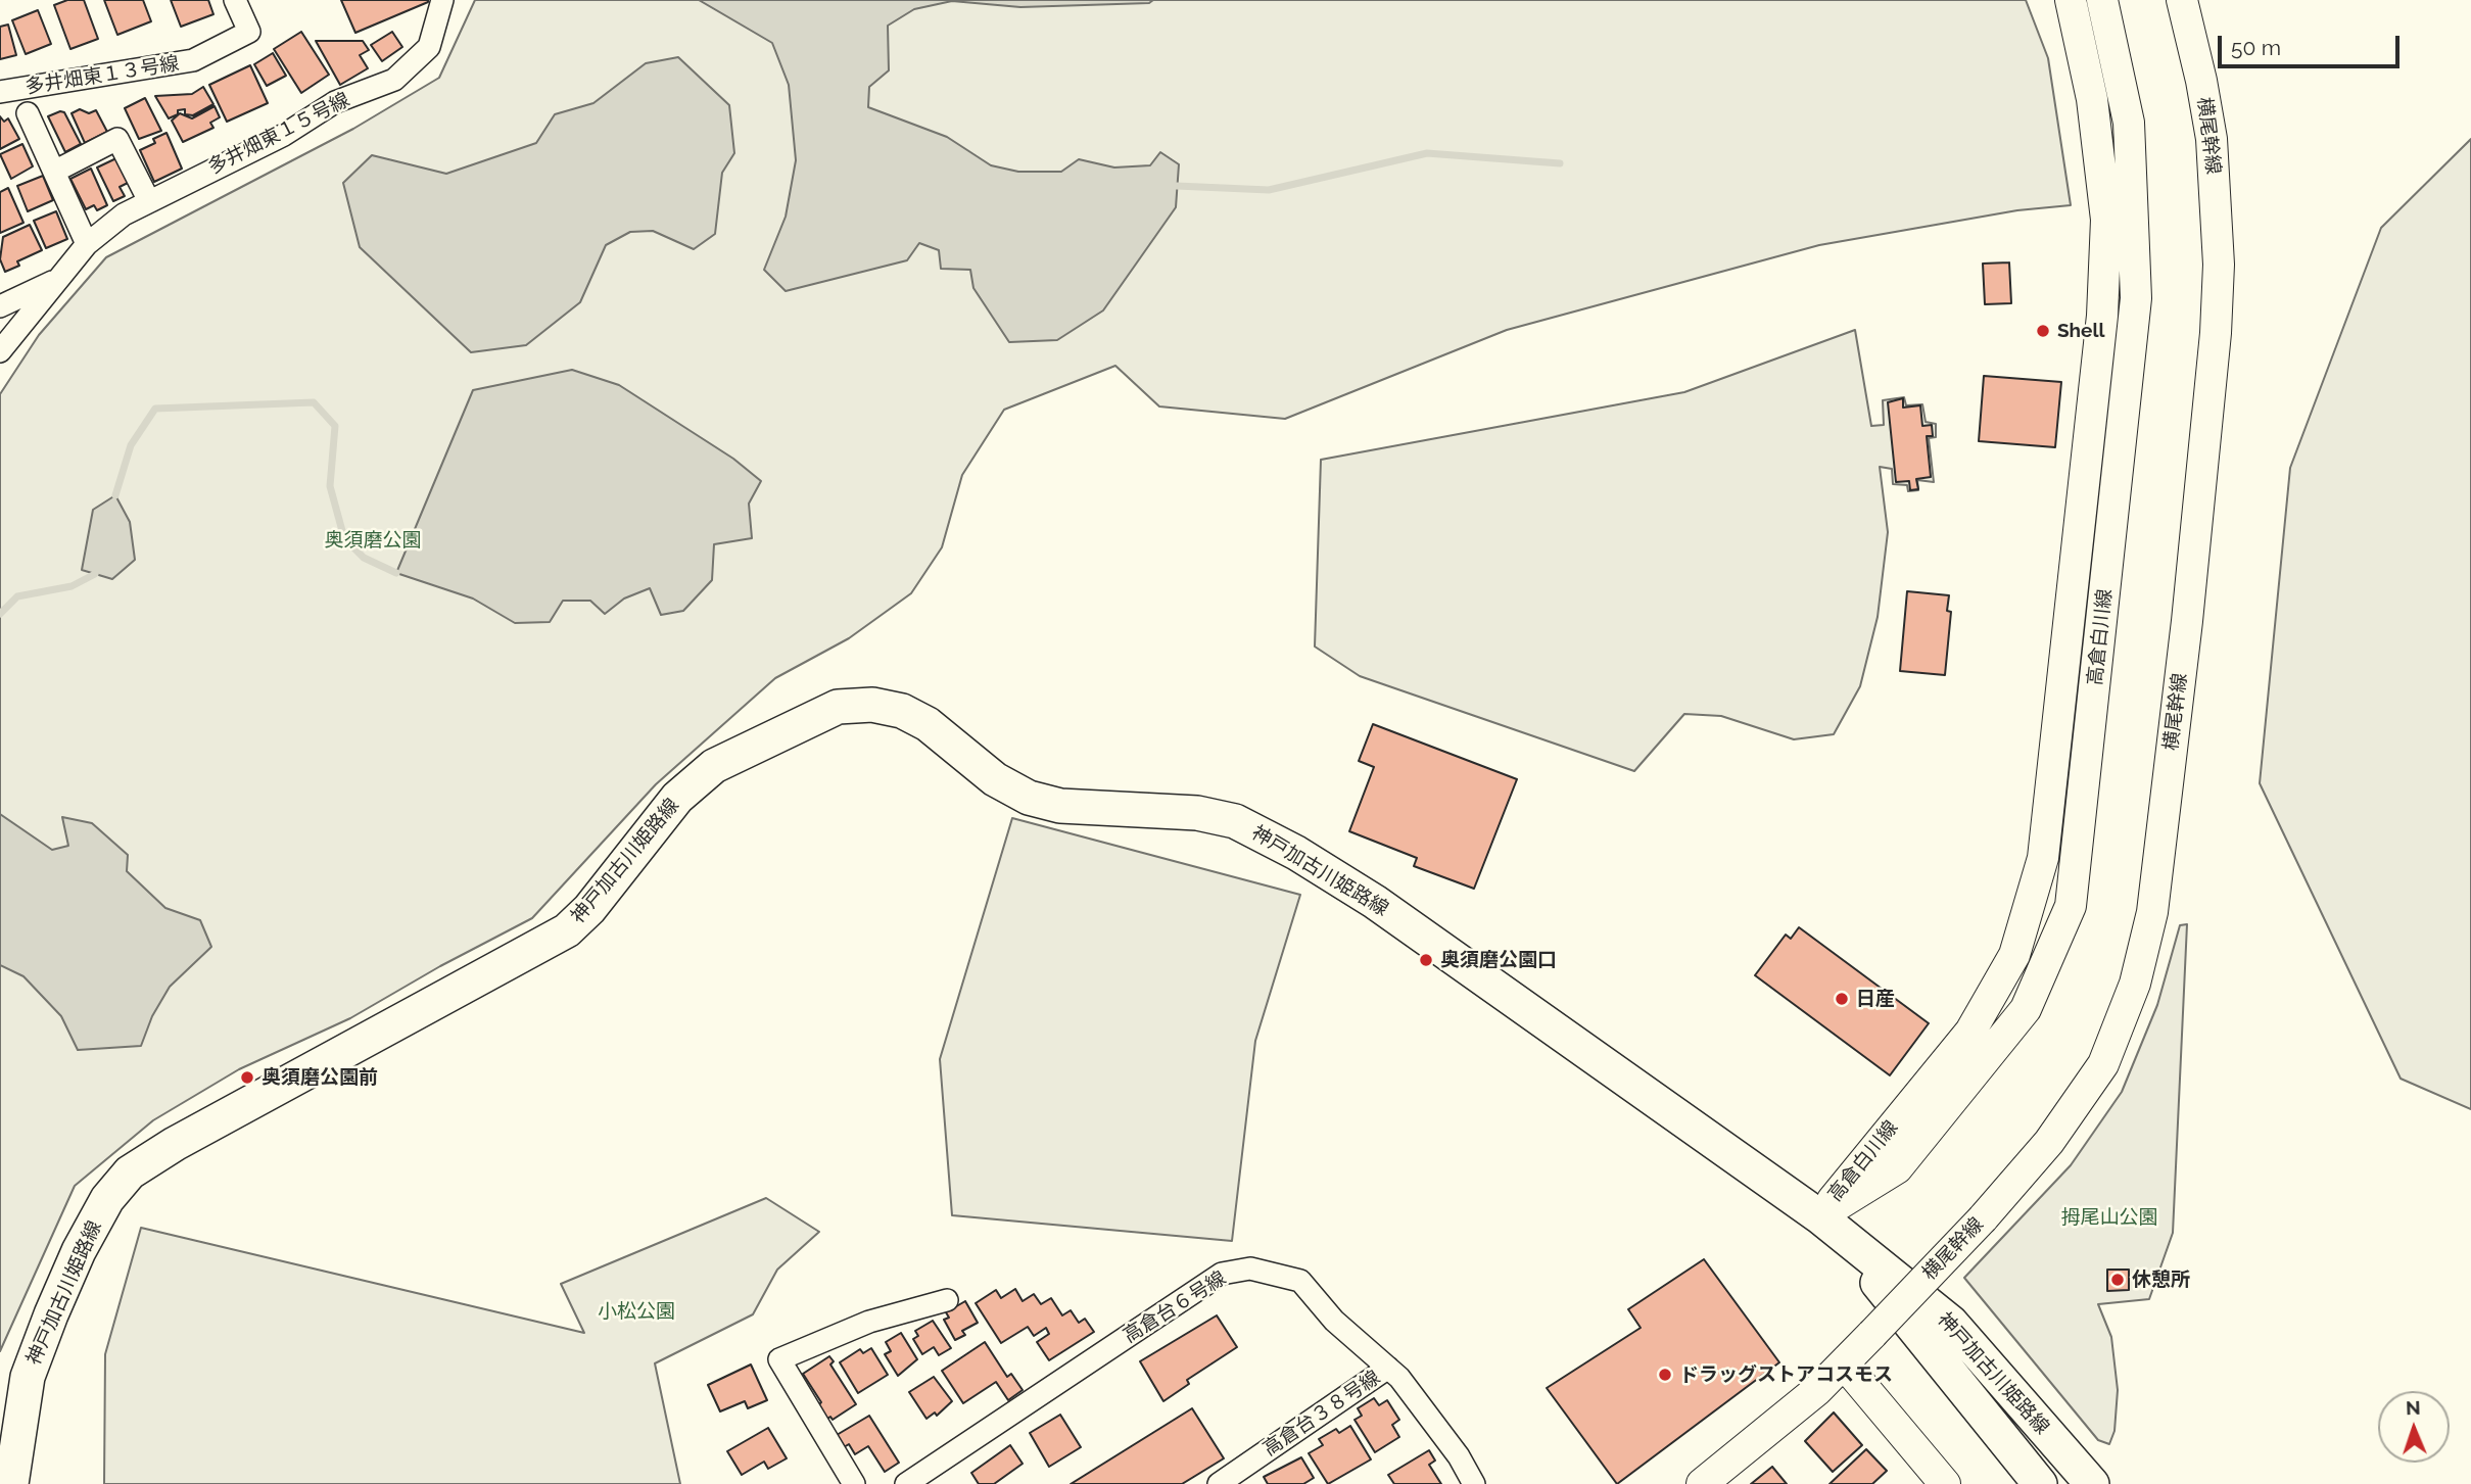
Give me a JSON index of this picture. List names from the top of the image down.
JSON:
{
  "streets": {
    "main road": ["神戸加古川姫路線"],
    "street": [
      "多井畑東１３号線",
      "多井畑東１５号線",
      "横尾幹線",
      "高倉白川線",
      "高倉台６号線",
      "高倉台３８号線"
    ]
  },
  "crossings": [
    ["高倉白川線", "神戸加古川姫路線"],
    ["高倉台６号線", "高倉台３８号線"]
  ],
  "parks": ["奥須磨公園", "拇尾山公園", "小松公園"],
  "places": [
    "Shell",
    "奥須磨公園口",
    "日産",
    "奥須磨公園前",
    "休憩所",
    "ドラッグストアコスモス"
  ],
  "scale_bar": "50 m",
  "north": "top"
}
